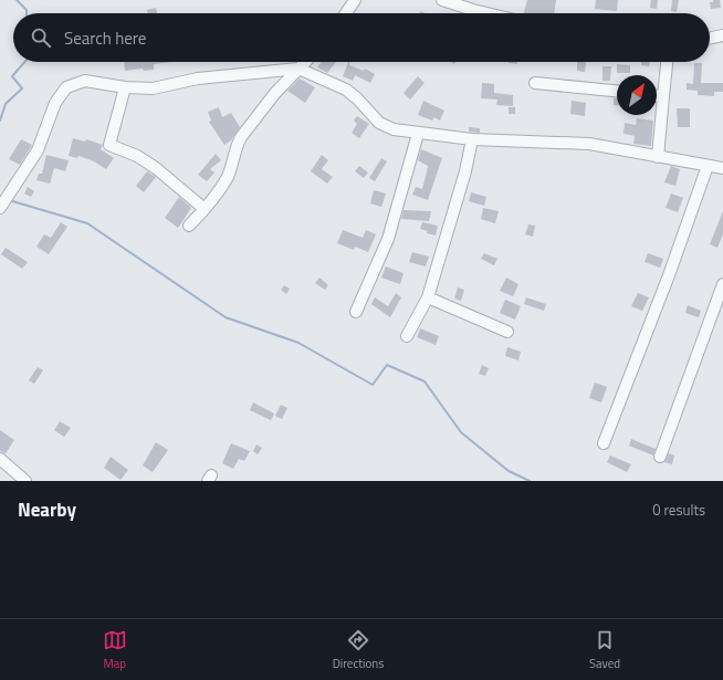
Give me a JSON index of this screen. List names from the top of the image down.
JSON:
{
  "north": "top right",
  "page": {
    "search": "Search here",
    "heading": ["Nearby", "0 results"],
    "nav": ["Map", "Directions", "Saved"]
  }
}
